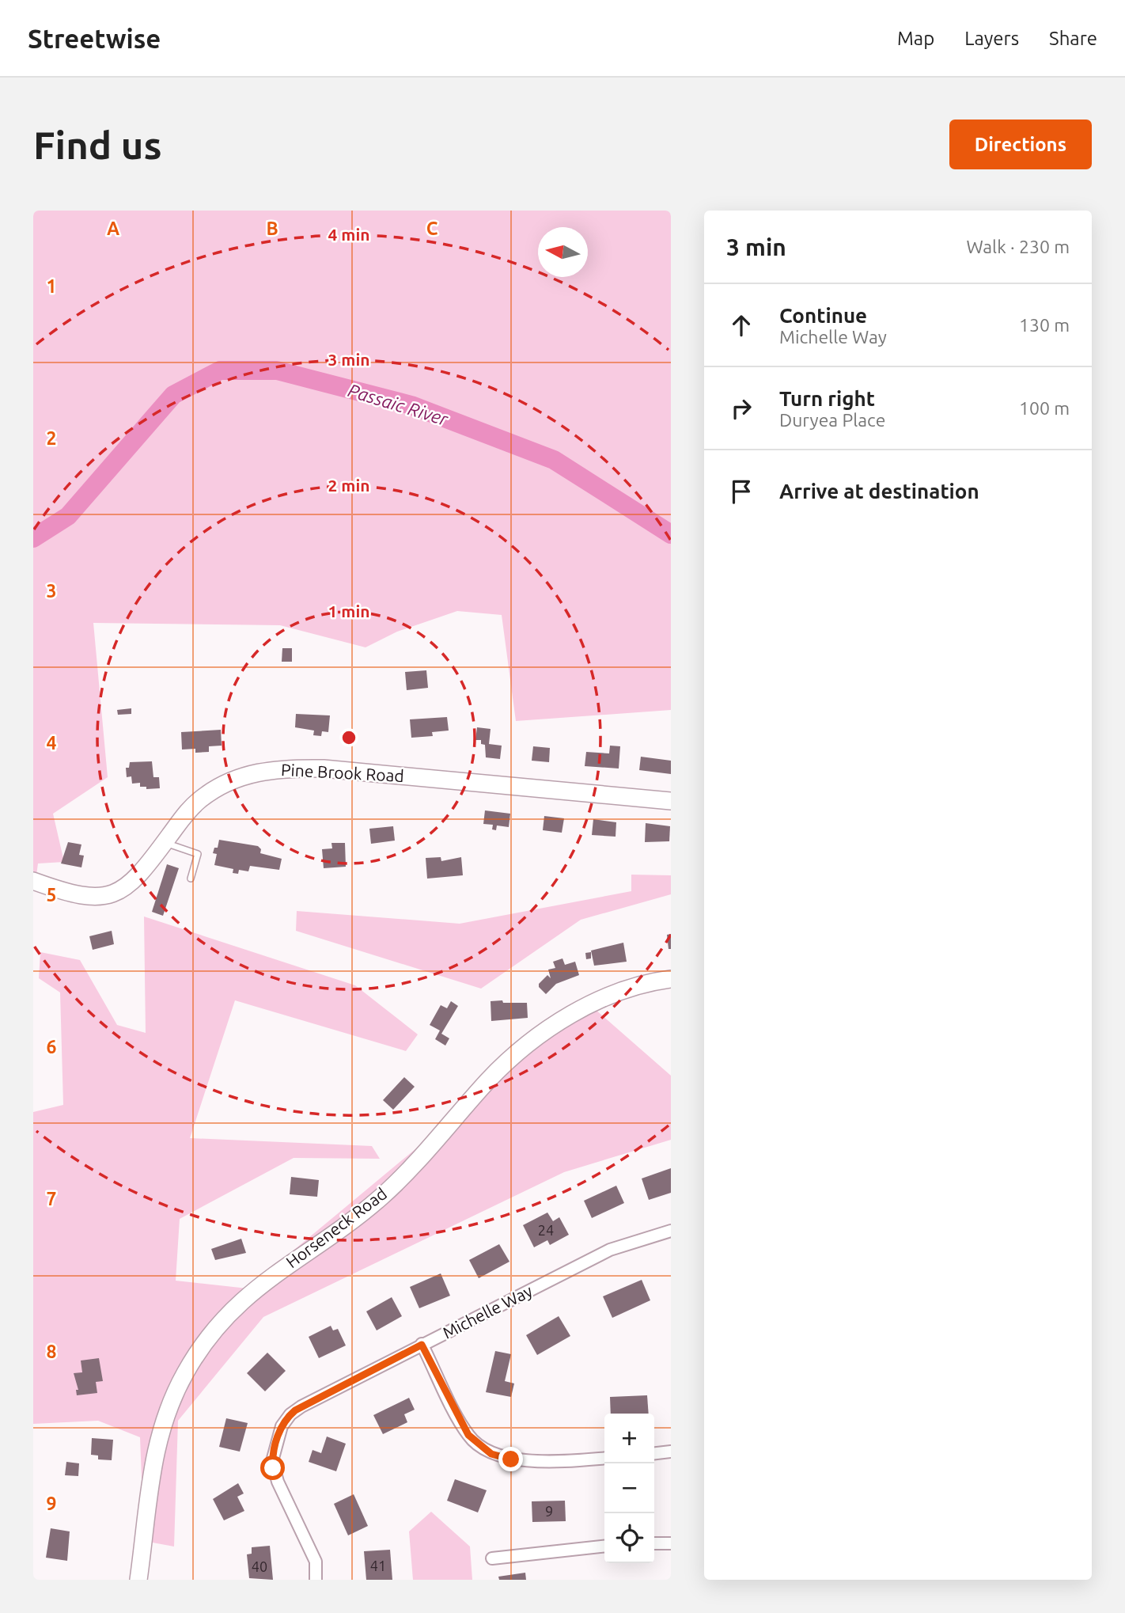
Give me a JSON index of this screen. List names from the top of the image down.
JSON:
{
  "streets": {
    "street": ["Pine Brook Road", "Horseneck Road", "Michelle Way"]
  },
  "water": ["Passaic River"],
  "house_numbers": [
    "24",
    "9",
    "41",
    "40"
  ],
  "north": "left",
  "page": {
    "header": "Streetwise",
    "nav": ["Map", "Layers", "Share"],
    "buttons": "Directions",
    "title": "Find us",
    "heading": ["3 min", "Walk · 230 m"],
    "list": [
      ["Continue", "Michelle Way", "130 m"],
      ["Turn right", "Duryea Place", "100 m"],
      "Arrive at destination"
    ],
    "map_buttons": ["+", "−"]
  },
  "grid": {
    "columns": ["A", "B", "C"],
    "rows": [
      "1",
      "2",
      "3",
      "4",
      "5",
      "6",
      "7",
      "8",
      "9"
    ]
  },
  "rings": [
    "4 min",
    "3 min",
    "2 min",
    "1 min"
  ]
}
